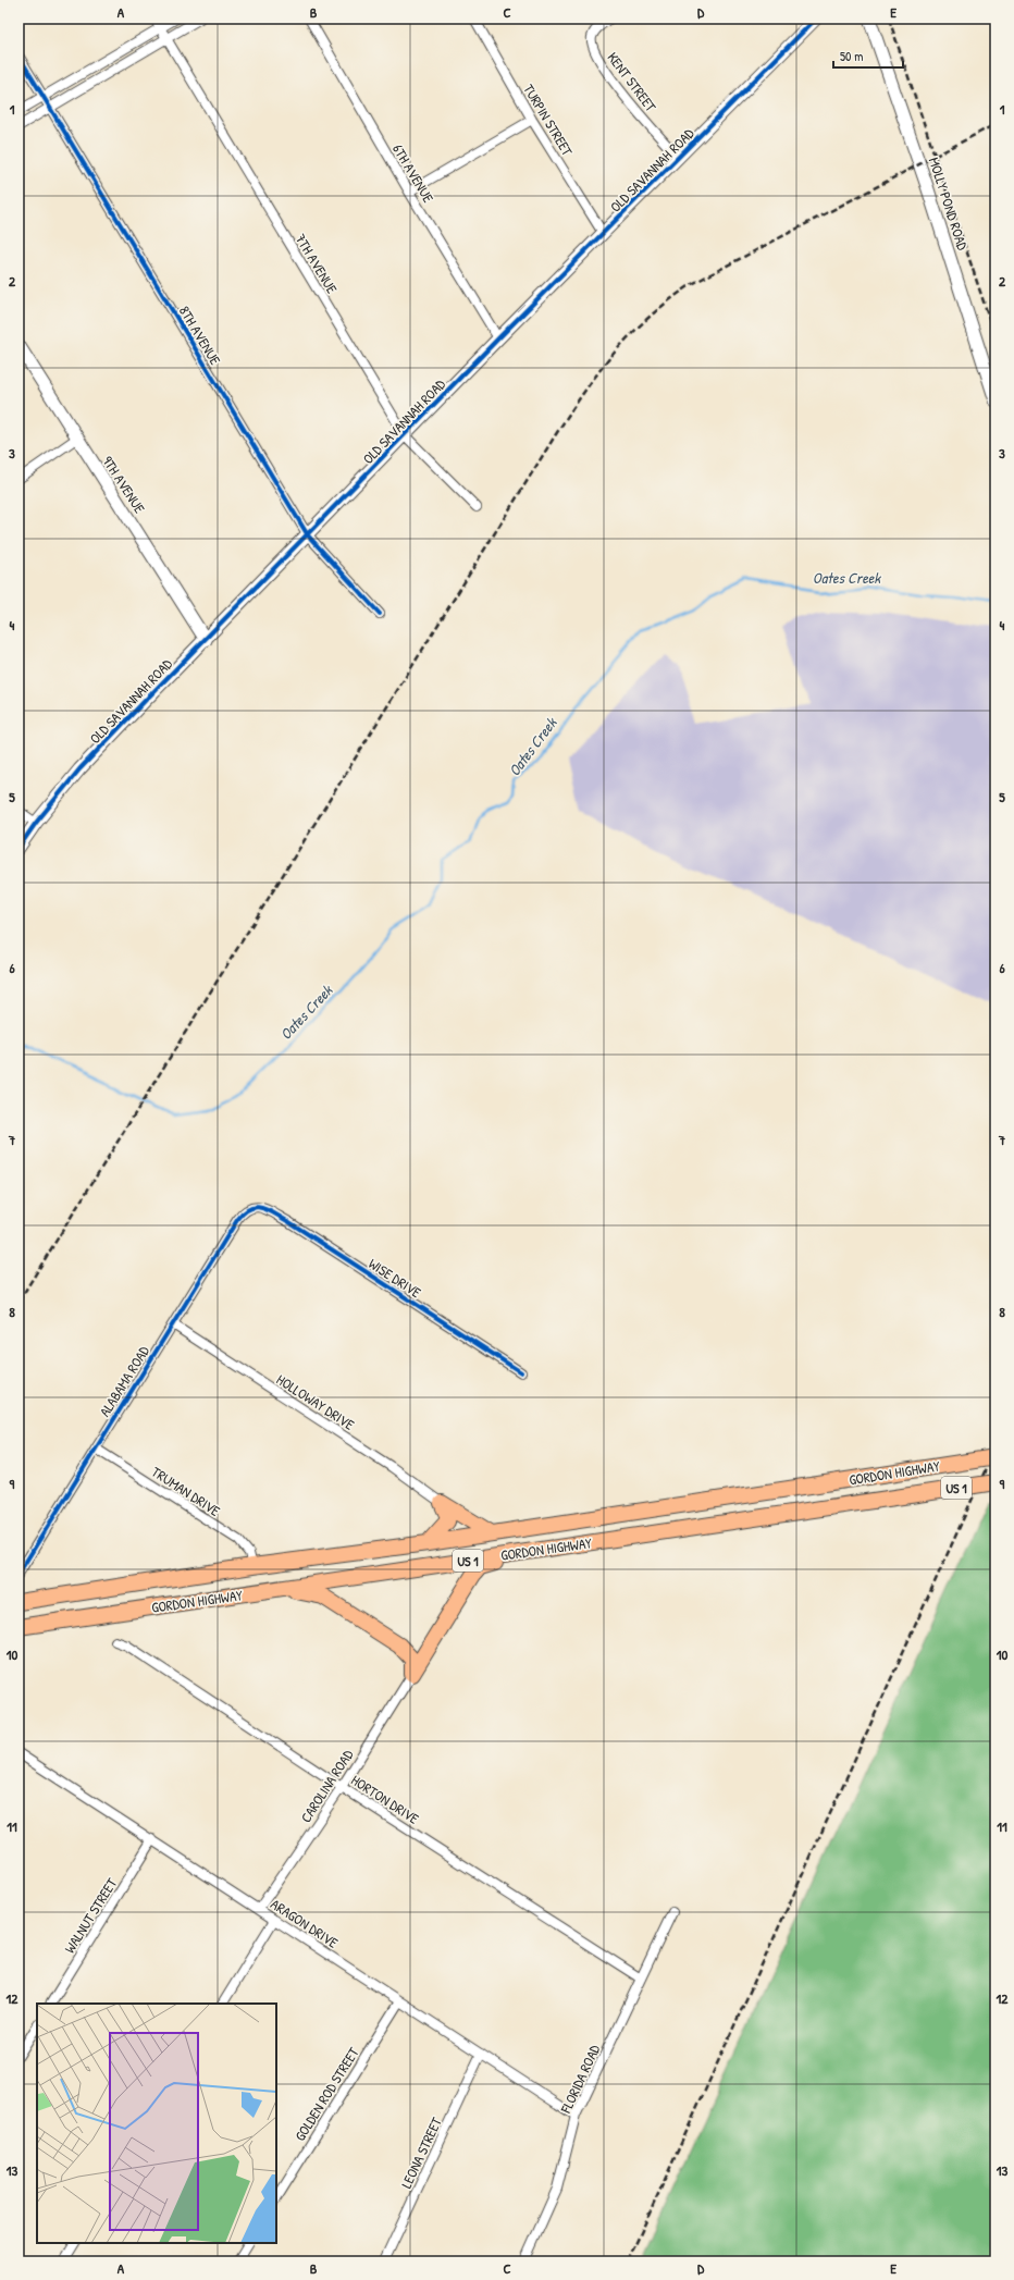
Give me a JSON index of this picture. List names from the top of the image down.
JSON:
{
  "streets": {
    "highway": ["GORDON HIGHWAY", "US 1"],
    "street": [
      "KENT STREET",
      "TURPIN STREET",
      "OLD SAVANNAH ROAD",
      "6TH AVENUE",
      "MOLLY POND ROAD",
      "7TH AVENUE",
      "8TH AVENUE",
      "9TH AVENUE",
      "WISE DRIVE",
      "ALABAMA ROAD",
      "HOLLOWAY DRIVE",
      "TRUMAN DRIVE",
      "CAROLINA ROAD",
      "HORTON DRIVE",
      "WALNUT STREET",
      "ARAGON DRIVE",
      "FLORIDA ROAD",
      "GOLDEN ROD STREET",
      "LEONA STREET"
    ]
  },
  "crossings": [
    ["KENT STREET", "OLD SAVANNAH ROAD"],
    ["TURPIN STREET", "OLD SAVANNAH ROAD"],
    ["OLD SAVANNAH ROAD", "6TH AVENUE"],
    ["OLD SAVANNAH ROAD", "7TH AVENUE"],
    ["OLD SAVANNAH ROAD", "8TH AVENUE"],
    ["OLD SAVANNAH ROAD", "9TH AVENUE"],
    ["WISE DRIVE", "ALABAMA ROAD"],
    ["ALABAMA ROAD", "HOLLOWAY DRIVE"],
    ["ALABAMA ROAD", "TRUMAN DRIVE"],
    ["GORDON HIGHWAY", "TRUMAN DRIVE"],
    ["CAROLINA ROAD", "HORTON DRIVE"],
    ["CAROLINA ROAD", "ARAGON DRIVE"],
    ["HORTON DRIVE", "FLORIDA ROAD"],
    ["WALNUT STREET", "ARAGON DRIVE"],
    ["ARAGON DRIVE", "FLORIDA ROAD"],
    ["ARAGON DRIVE", "GOLDEN ROD STREET"],
    ["ARAGON DRIVE", "LEONA STREET"]
  ],
  "water": ["Oates Creek"],
  "scale_bar": "50 m",
  "grid": {
    "columns": [
      "A",
      "B",
      "C",
      "D",
      "E"
    ],
    "rows": [
      "1",
      "2",
      "3",
      "4",
      "5",
      "6",
      "7",
      "8",
      "9",
      "10",
      "11",
      "12",
      "13"
    ]
  }
}
